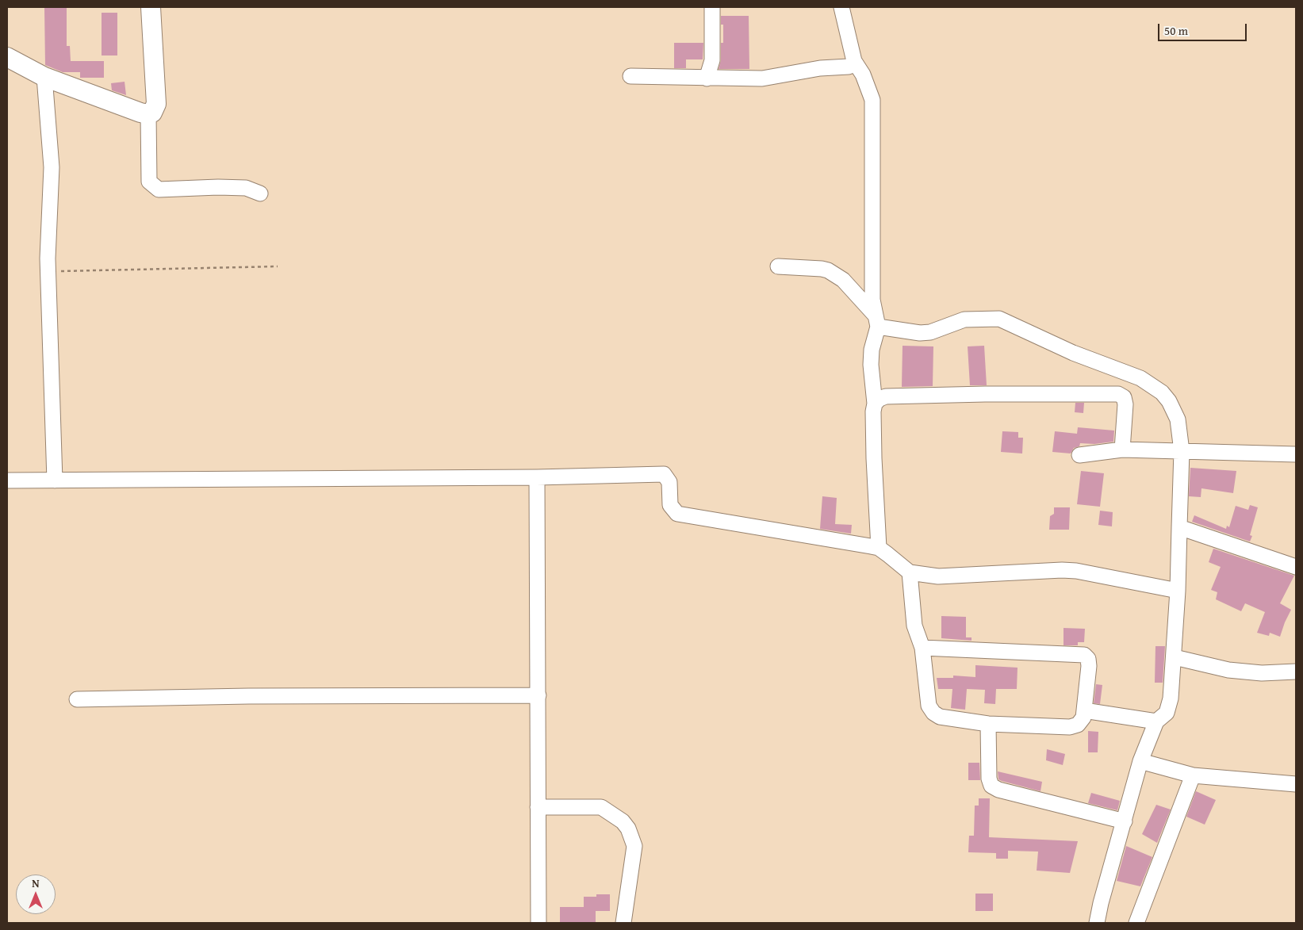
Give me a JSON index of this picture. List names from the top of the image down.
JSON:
{
  "scale_bar": "50 m",
  "north": "top"
}
